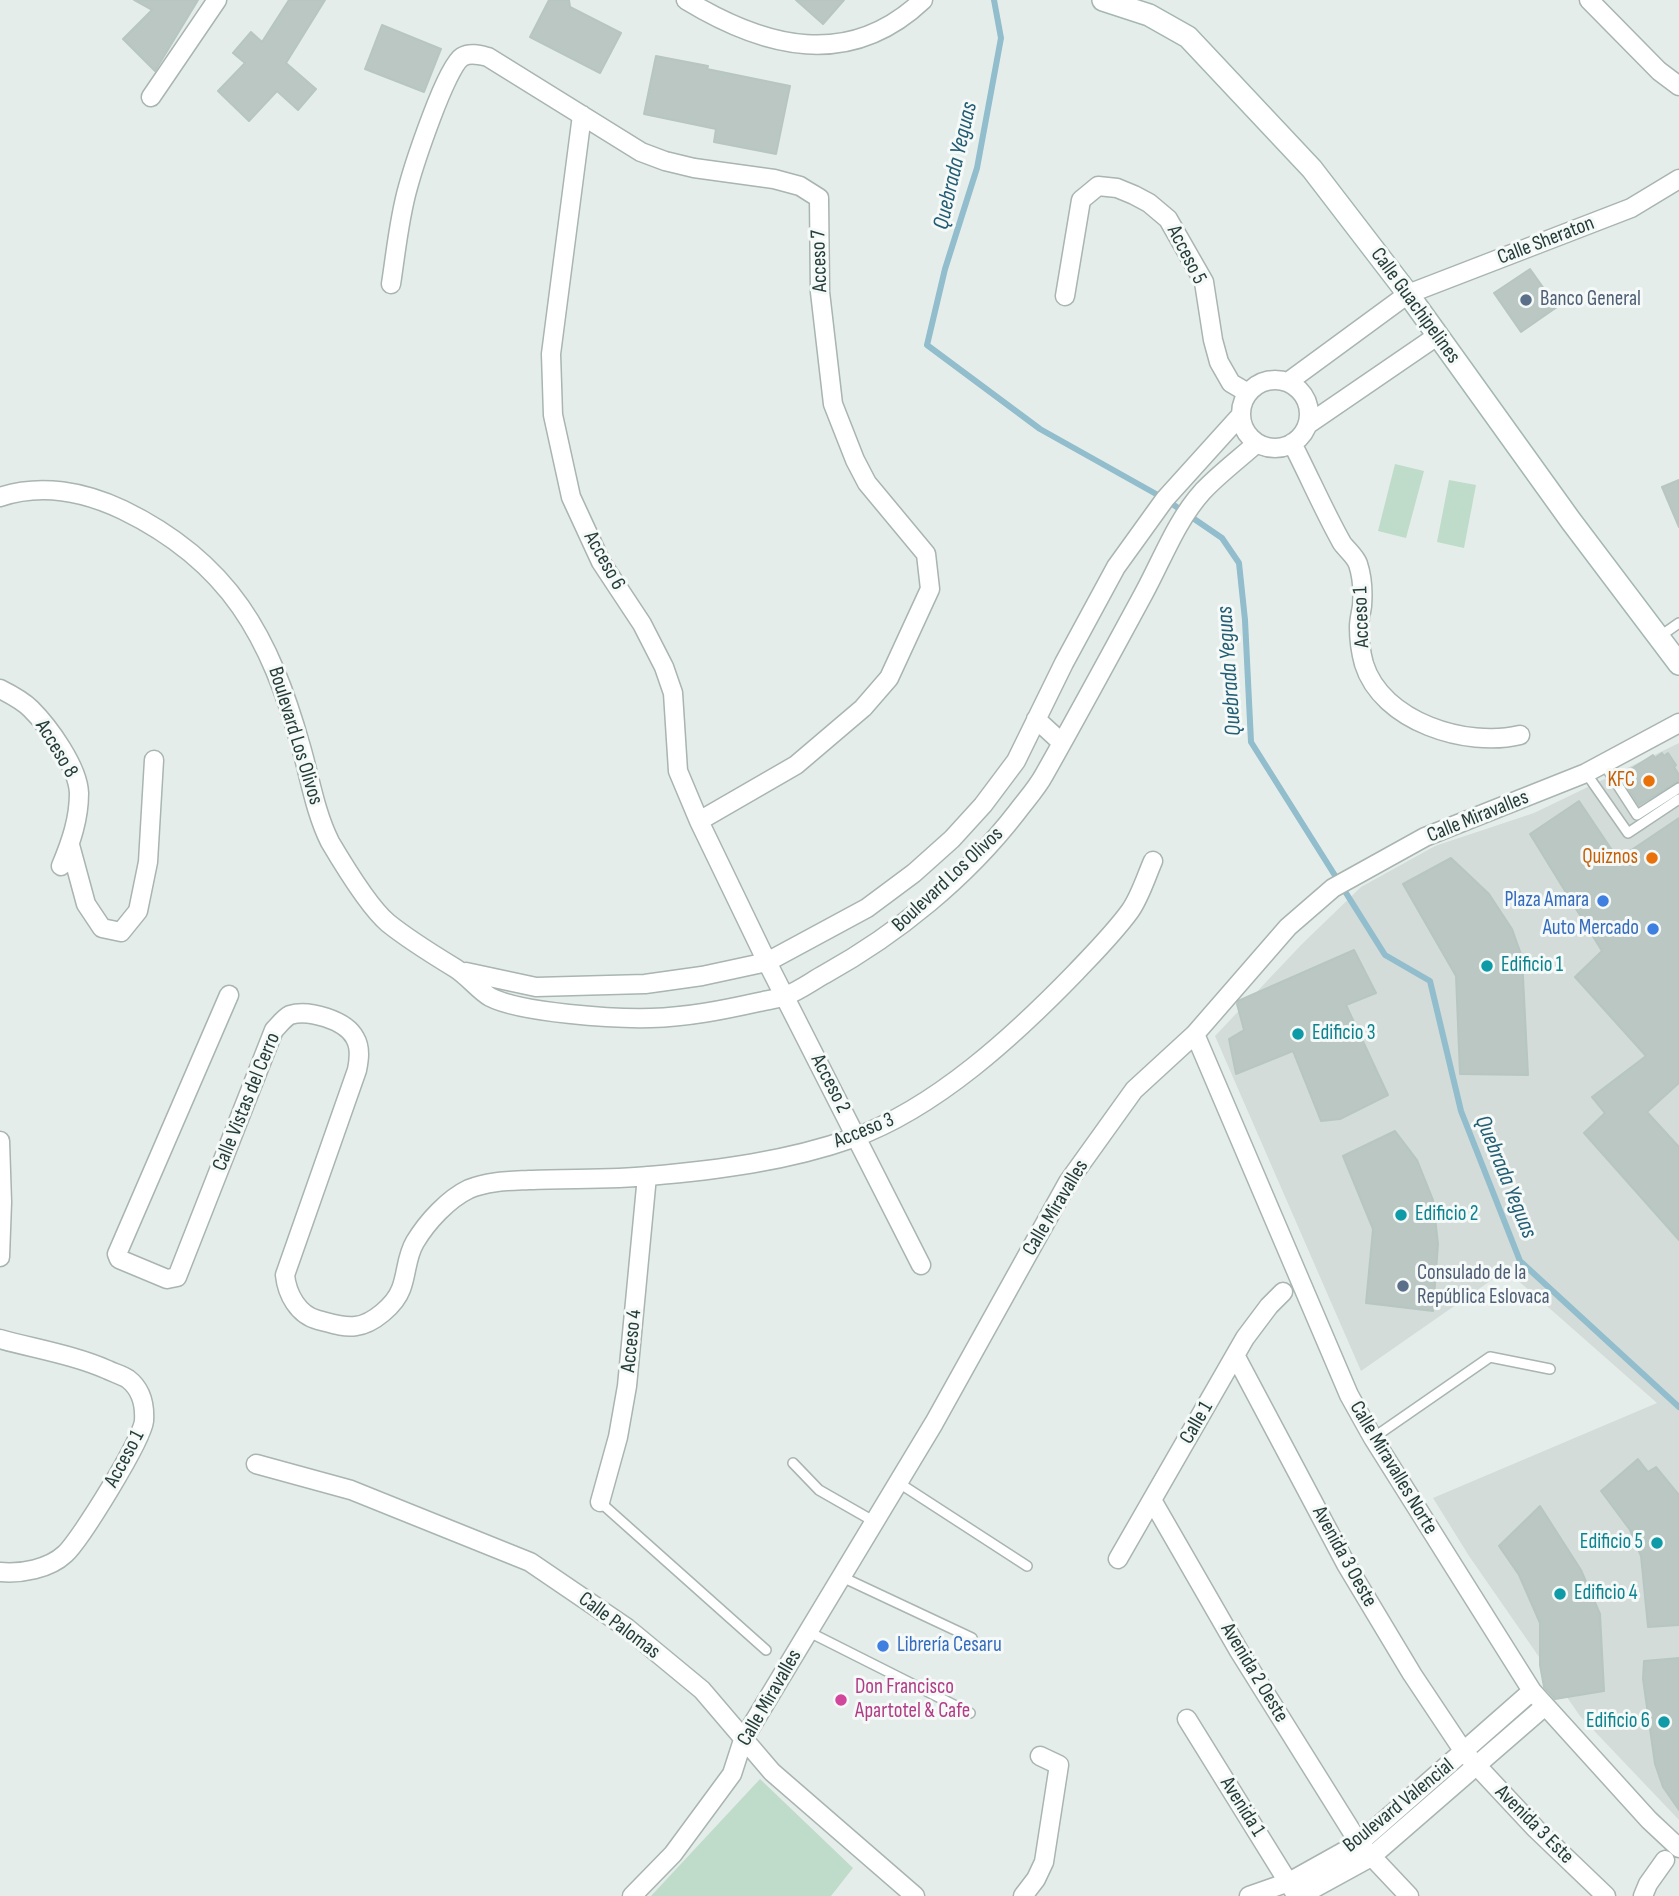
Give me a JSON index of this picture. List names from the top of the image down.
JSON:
{
  "streets": {
    "street": [
      "Calle Sheraton",
      "Acceso 5",
      "Acceso 7",
      "Calle Guachipelines",
      "Acceso 6",
      "Acceso 1",
      "Boulevard Los Olivos",
      "Acceso 8",
      "Calle Miravalles",
      "Acceso 2",
      "Calle Vistas del Cerro",
      "Acceso 3",
      "Acceso 4",
      "Calle 1",
      "Calle Miravalles Norte",
      "Avenida 3 Oeste",
      "Calle Palomas",
      "Avenida 2 Oeste",
      "Boulevard Valencial",
      "Avenida 1",
      "Avenida 3 Este"
    ]
  },
  "crossings": [
    ["Calle Sheraton", "Calle Guachipelines"],
    ["Acceso 5", "Acceso 1"],
    ["Acceso 5", "Boulevard Los Olivos"],
    ["Acceso 7", "Acceso 6"],
    ["Acceso 6", "Boulevard Los Olivos"],
    ["Acceso 6", "Acceso 2"],
    ["Acceso 1", "Boulevard Los Olivos"],
    ["Boulevard Los Olivos", "Acceso 2"],
    ["Calle Miravalles", "Calle Miravalles Norte"],
    ["Calle Miravalles", "Calle Palomas"],
    ["Acceso 2", "Acceso 3"],
    ["Calle Vistas del Cerro", "Acceso 3"],
    ["Acceso 3", "Acceso 4"],
    ["Calle 1", "Avenida 3 Oeste"],
    ["Calle 1", "Avenida 2 Oeste"],
    ["Calle Miravalles Norte", "Boulevard Valencial"],
    ["Avenida 3 Oeste", "Boulevard Valencial"],
    ["Avenida 3 Oeste", "Avenida 3 Este"],
    ["Avenida 2 Oeste", "Boulevard Valencial"],
    ["Boulevard Valencial", "Avenida 1"],
    ["Boulevard Valencial", "Avenida 3 Este"]
  ],
  "water": ["Quebrada Yeguas"],
  "places": [
    "Banco General",
    "KFC",
    "Quiznos",
    "Plaza Amara",
    "Auto Mercado",
    "Edificio 1",
    "Edificio 3",
    "Edificio 2",
    "Consulado de la República Eslovaca",
    "Edificio 5",
    "Edificio 4",
    "Librería Cesaru",
    "Don Francisco Apartotel & Cafe",
    "Edificio 6"
  ]
}
